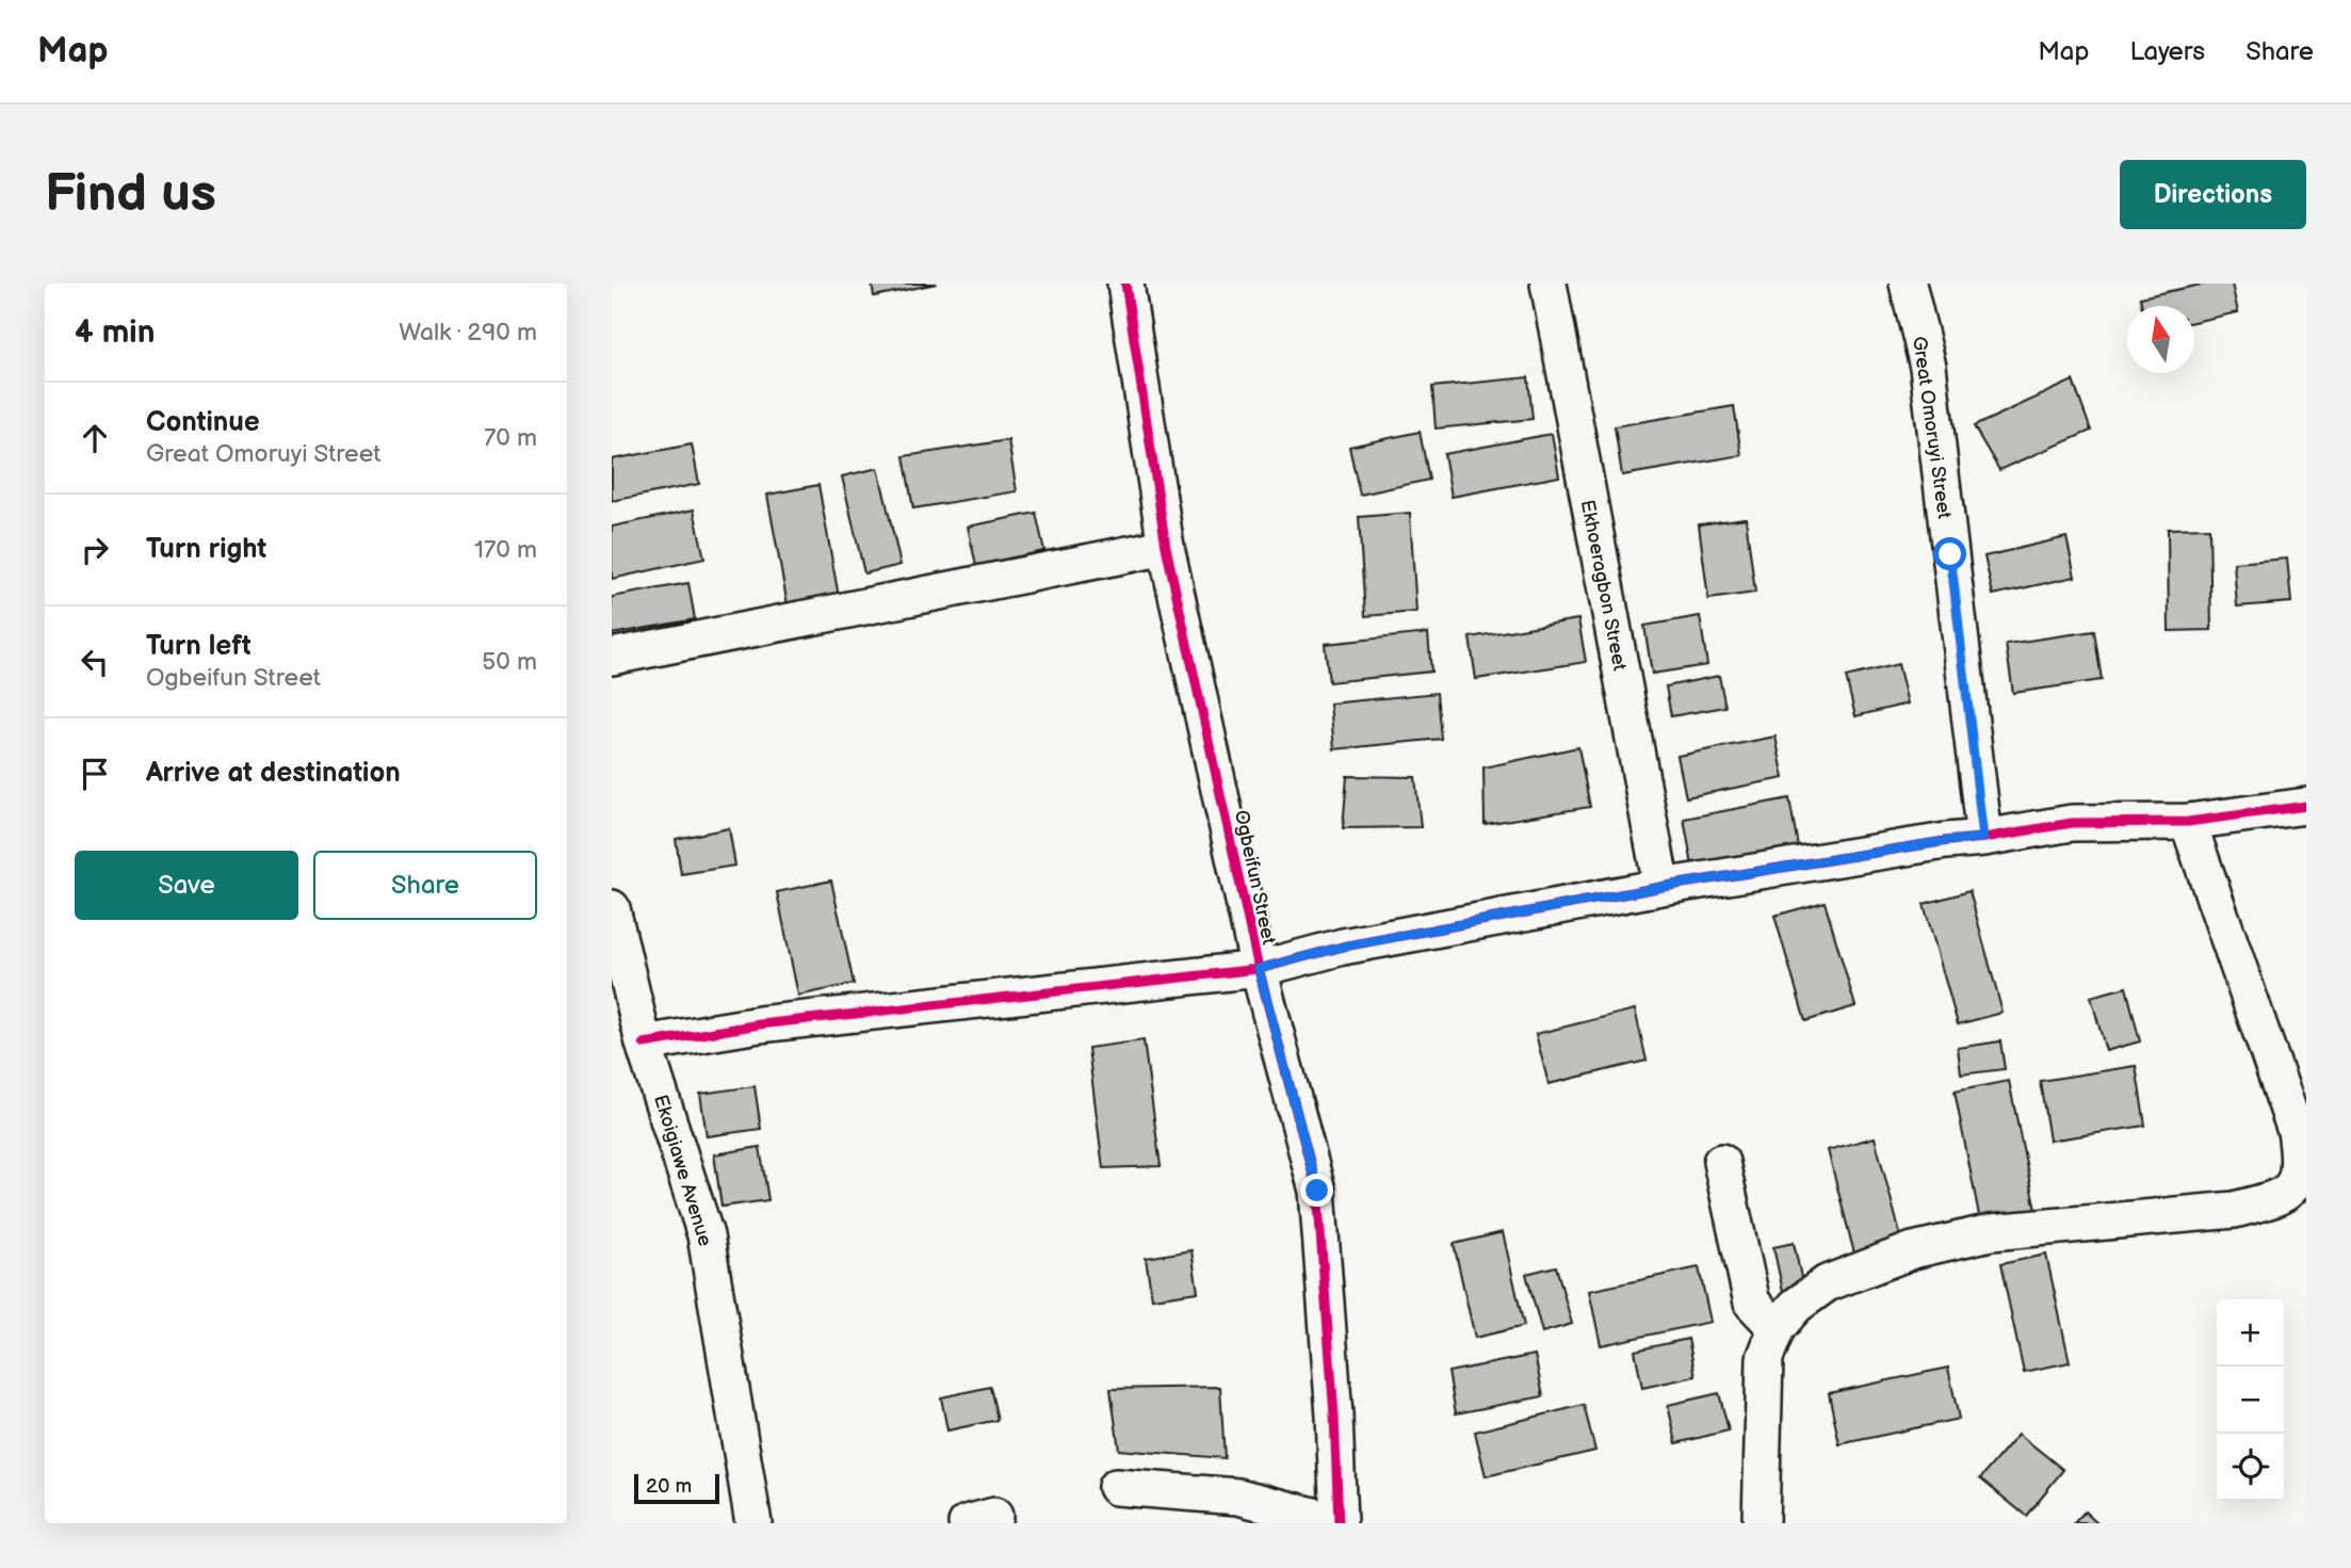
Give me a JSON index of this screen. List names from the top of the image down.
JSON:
{
  "streets": {
    "street": [
      "Great Omoruyi Street",
      "Ekhoeragbon Street",
      "Ogbeifun Street",
      "Ekoigiawe Avenue"
    ]
  },
  "scale_bar": "20 m",
  "north": "top",
  "page": {
    "header": "Map",
    "nav": ["Map", "Layers", "Share"],
    "buttons": [
      "Directions",
      ["Save", "Share"]
    ],
    "title": "Find us",
    "heading": ["4 min", "Walk · 290 m"],
    "list": [
      ["Continue", "Great Omoruyi Street", "70 m"],
      ["Turn right", "170 m"],
      ["Turn left", "Ogbeifun Street", "50 m"],
      "Arrive at destination"
    ],
    "map_buttons": ["+", "−"],
    "scale": "20 m"
  }
}
